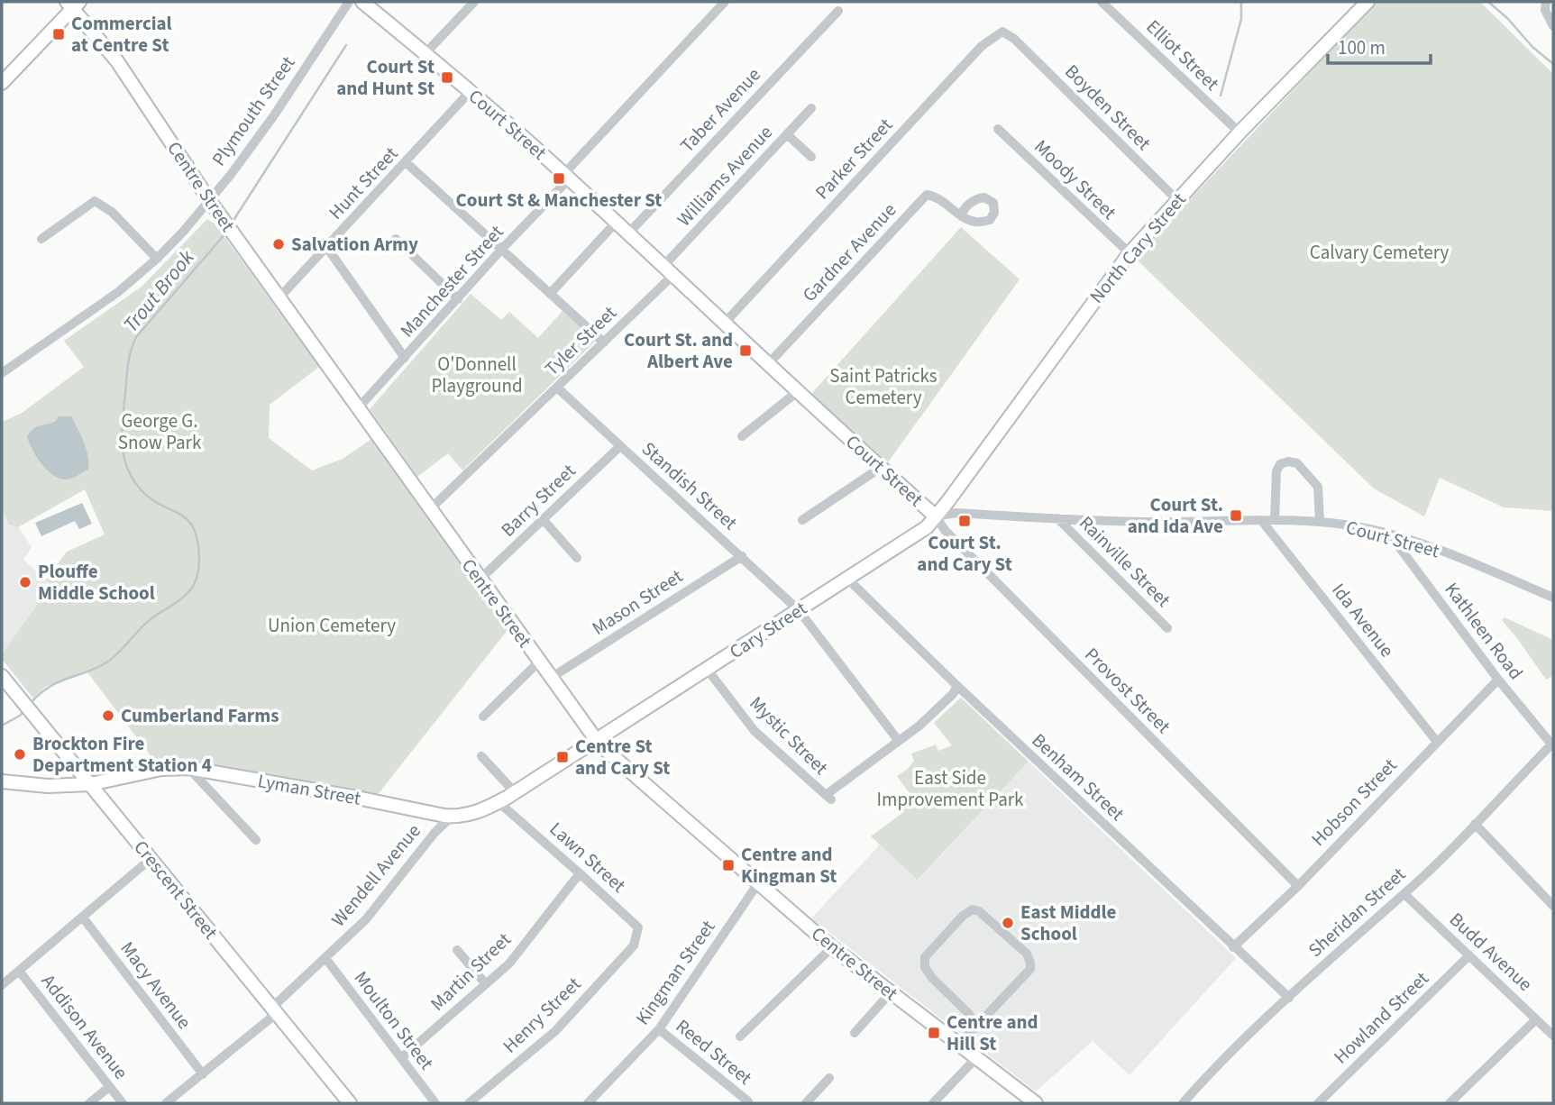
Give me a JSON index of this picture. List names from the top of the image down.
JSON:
{
  "streets": {
    "main road": [
      "Court Street",
      "Centre Street",
      "North Cary Street",
      "Cary Street",
      "Lyman Street",
      "Crescent Street"
    ],
    "street": [
      "Elliot Street",
      "Boyden Street",
      "Taber Avenue",
      "Plymouth Street",
      "Parker Street",
      "Williams Avenue",
      "Moody Street",
      "Hunt Street",
      "Gardner Avenue",
      "Manchester Street",
      "Tyler Street",
      "Standish Street",
      "Barry Street",
      "Rainville Street",
      "Mason Street",
      "Ida Avenue",
      "Kathleen Road",
      "Provost Street",
      "Mystic Street",
      "Benham Street",
      "Hobson Street",
      "Lawn Street",
      "Wendell Avenue",
      "Sheridan Street",
      "Budd Avenue",
      "Martin Street",
      "Kingman Street",
      "Macy Avenue",
      "Henry Street",
      "Howland Street",
      "Moulton Street",
      "Addison Avenue",
      "Reed Street"
    ]
  },
  "crossings": [
    ["Elliot Street", "North Cary Street"],
    ["Boyden Street", "Parker Street"],
    ["Boyden Street", "North Cary Street"],
    ["Taber Avenue", "Court Street"],
    ["Plymouth Street", "Centre Street"],
    ["Court Street", "Parker Street"],
    ["Court Street", "Williams Avenue"],
    ["Court Street", "Hunt Street"],
    ["Court Street", "North Cary Street"],
    ["Court Street", "Gardner Avenue"],
    ["Court Street", "Manchester Street"],
    ["Court Street", "Tyler Street"],
    ["Court Street", "Rainville Street"],
    ["Court Street", "Ida Avenue"],
    ["Court Street", "Cary Street"],
    ["Court Street", "Kathleen Road"],
    ["Court Street", "Provost Street"],
    ["Williams Avenue", "Tyler Street"],
    ["Moody Street", "North Cary Street"],
    ["Hunt Street", "Centre Street"],
    ["Centre Street", "Manchester Street"],
    ["Centre Street", "Tyler Street"],
    ["Centre Street", "Barry Street"],
    ["Centre Street", "Mason Street"],
    ["Centre Street", "Cary Street"],
    ["Centre Street", "Lyman Street"],
    ["Centre Street", "Kingman Street"],
    ["North Cary Street", "Cary Street"],
    ["North Cary Street", "Provost Street"],
    ["Tyler Street", "Standish Street"],
    ["Standish Street", "Barry Street"],
    ["Standish Street", "Mason Street"],
    ["Standish Street", "Cary Street"],
    ["Standish Street", "Mystic Street"],
    ["Ida Avenue", "Hobson Street"],
    ["Cary Street", "Provost Street"],
    ["Cary Street", "Mystic Street"],
    ["Cary Street", "Benham Street"],
    ["Cary Street", "Lyman Street"],
    ["Kathleen Road", "Hobson Street"],
    ["Kathleen Road", "Sheridan Street"],
    ["Provost Street", "Hobson Street"],
    ["Benham Street", "Hobson Street"],
    ["Benham Street", "Sheridan Street"],
    ["Lyman Street", "Lawn Street"],
    ["Lyman Street", "Wendell Avenue"],
    ["Lyman Street", "Crescent Street"],
    ["Lawn Street", "Martin Street"],
    ["Lawn Street", "Henry Street"],
    ["Wendell Avenue", "Crescent Street"],
    ["Wendell Avenue", "Macy Avenue"],
    ["Wendell Avenue", "Moulton Street"],
    ["Sheridan Street", "Budd Avenue"],
    ["Budd Avenue", "Howland Street"],
    ["Martin Street", "Moulton Street"],
    ["Kingman Street", "Reed Street"]
  ],
  "water": ["Trout Brook"],
  "parks": [
    "Calvary Cemetery",
    "O'Donnell Playground",
    "Saint Patricks Cemetery",
    "George G. Snow Park",
    "Union Cemetery",
    "East Side Improvement Park"
  ],
  "places": {
    "transit": [
      "Commercial at Centre St",
      "Court St and Hunt St",
      "Court St & Manchester St",
      "Court St. and Albert Ave",
      "Court St. and Ida Ave",
      "Court St. and Cary St",
      "Centre St and Cary St",
      "Centre and Kingman St",
      "Centre and Hill St"
    ],
    "other": [
      "Salvation Army",
      "Plouffe Middle School",
      "Cumberland Farms",
      "Brockton Fire Department Station 4",
      "East Middle School"
    ]
  },
  "scale_bar": "100 m"
}
